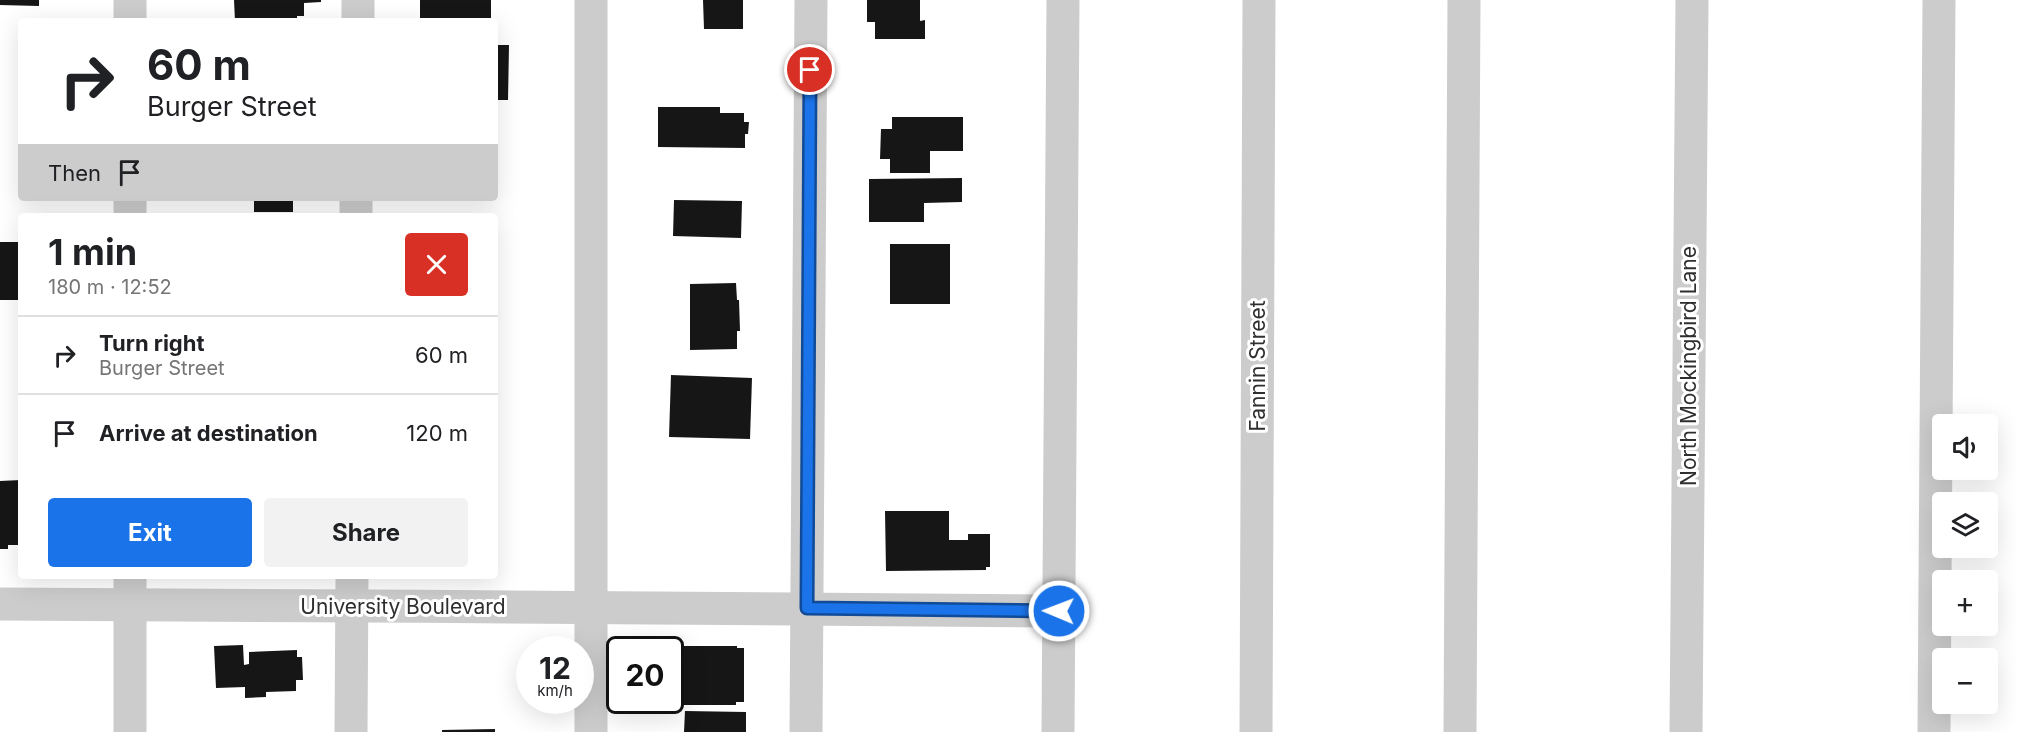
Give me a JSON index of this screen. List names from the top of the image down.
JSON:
{
  "streets": {
    "street": ["Fannin Street", "North Mockingbird Lane", "University Boulevard"]
  },
  "page": {
    "turn": ["60 m", "Burger Street"],
    "then": "Then",
    "heading": ["1 min", "180 m · 12:52"],
    "list": [
      {
        "name": "Turn right",
        "note": "Burger Street",
        "value": "60 m"
      },
      {
        "name": "Arrive at destination",
        "value": "120 m"
      }
    ],
    "map_buttons": ["+", "−"],
    "buttons": ["Exit", "Share"],
    "speed": "12 km/h",
    "limit": "20"
  }
}
